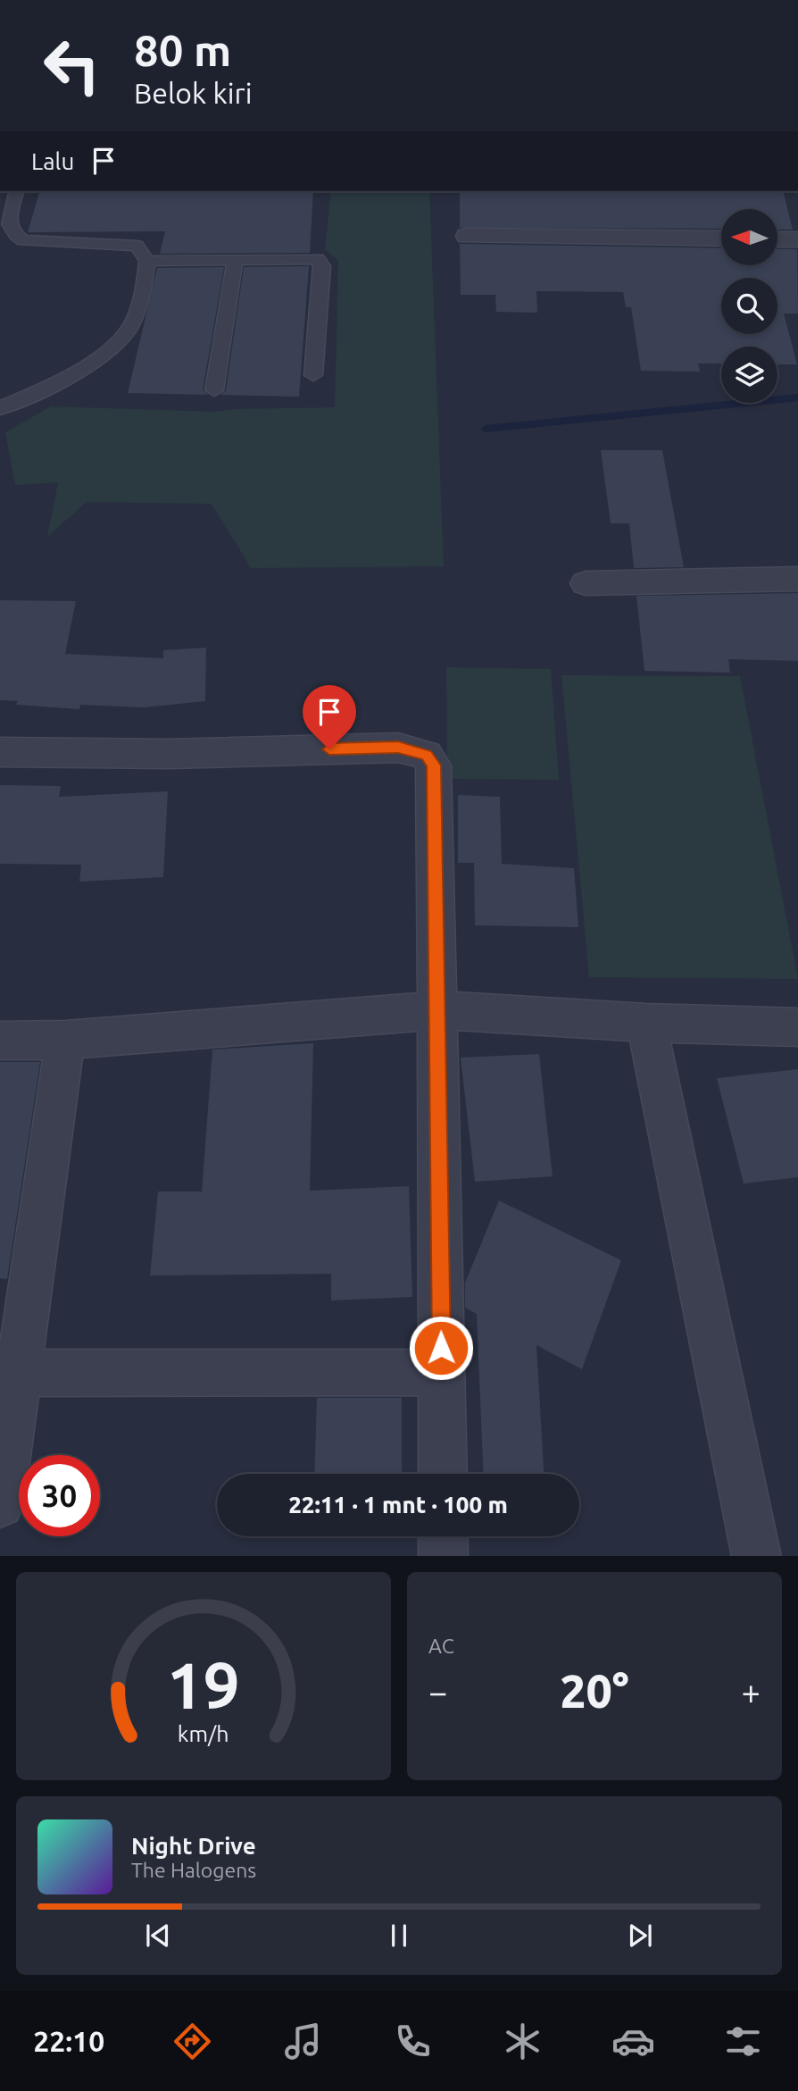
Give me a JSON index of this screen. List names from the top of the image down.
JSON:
{
  "north": "left",
  "page": {
    "turn": ["80 m", "Belok kiri"],
    "then": "Lalu",
    "limit": "30",
    "trip": "22:11 · 1 mnt · 100 m",
    "tile": "AC",
    "heat": ["−", "20°", "+"],
    "song": ["Night Drive", "The Halogens"],
    "tabs": "22:10",
    "gauge": ["19", "km/h"]
  }
}
